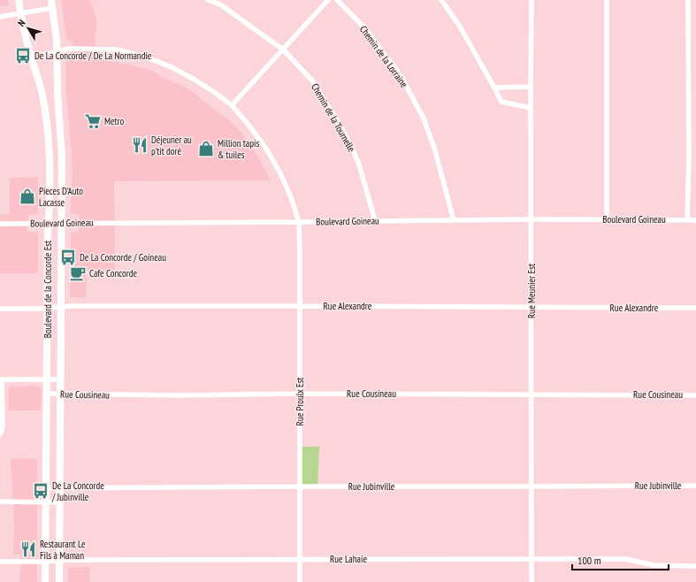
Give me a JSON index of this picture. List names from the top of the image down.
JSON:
{
  "streets": {
    "street": [
      "Chemin de la Lorraine",
      "Chemin de la Tournelle",
      "Boulevard Goineau",
      "Boulevard de la Concorde Est",
      "Rue Meunier Est",
      "Rue Alexandre",
      "Rue Cousineau",
      "Rue Proulx Est",
      "Rue Jubinville",
      "Rue Lahaie"
    ]
  },
  "crossings": [
    ["Chemin de la Lorraine", "Boulevard Goineau"],
    ["Chemin de la Tournelle", "Boulevard Goineau"],
    ["Boulevard Goineau", "Boulevard de la Concorde Est"],
    ["Boulevard Goineau", "Rue Meunier Est"],
    ["Boulevard Goineau", "Rue Proulx Est"],
    ["Boulevard de la Concorde Est", "Rue Alexandre"],
    ["Boulevard de la Concorde Est", "Rue Cousineau"],
    ["Boulevard de la Concorde Est", "Rue Proulx Est"],
    ["Boulevard de la Concorde Est", "Rue Jubinville"],
    ["Boulevard de la Concorde Est", "Rue Lahaie"],
    ["Rue Meunier Est", "Rue Alexandre"],
    ["Rue Meunier Est", "Rue Cousineau"],
    ["Rue Meunier Est", "Rue Jubinville"],
    ["Rue Meunier Est", "Rue Lahaie"],
    ["Rue Alexandre", "Rue Proulx Est"],
    ["Rue Cousineau", "Rue Proulx Est"],
    ["Rue Proulx Est", "Rue Jubinville"],
    ["Rue Proulx Est", "Rue Lahaie"]
  ],
  "places": {
    "bus stop": ["De La Concorde / De La Normandie", "De La Concorde / Goineau", "De La Concorde / Jubinville"],
    "supermarket": ["Metro"],
    "restaurant": ["Déjeuner au p'tit doré", "Restaurant Le Fils à Maman"],
    "shop": ["Million tapis & tuiles", "Pieces D'Auto Lacasse"],
    "cafe": ["Cafe Concorde"]
  },
  "scale_bar": "100 m",
  "north": "top left"
}
